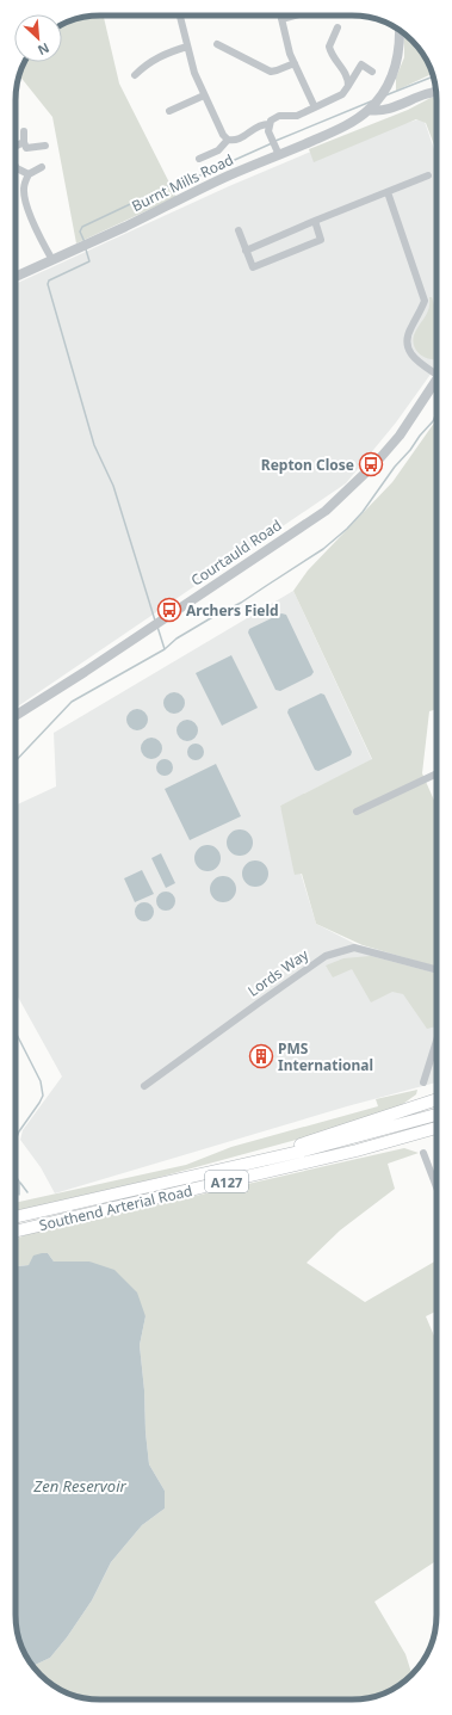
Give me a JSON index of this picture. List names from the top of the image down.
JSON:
{
  "streets": {
    "highway": ["A127", "Southend Arterial Road"],
    "street": ["Burnt Mills Road", "Courtauld Road", "Lords Way"]
  },
  "crossings": [
    ["A127", "Southend Arterial Road"]
  ],
  "water": ["Zen Reservoir"],
  "places": {
    "bus stop": ["Repton Close", "Archers Field"],
    "building": ["PMS International"]
  },
  "north": "bottom right"
}
